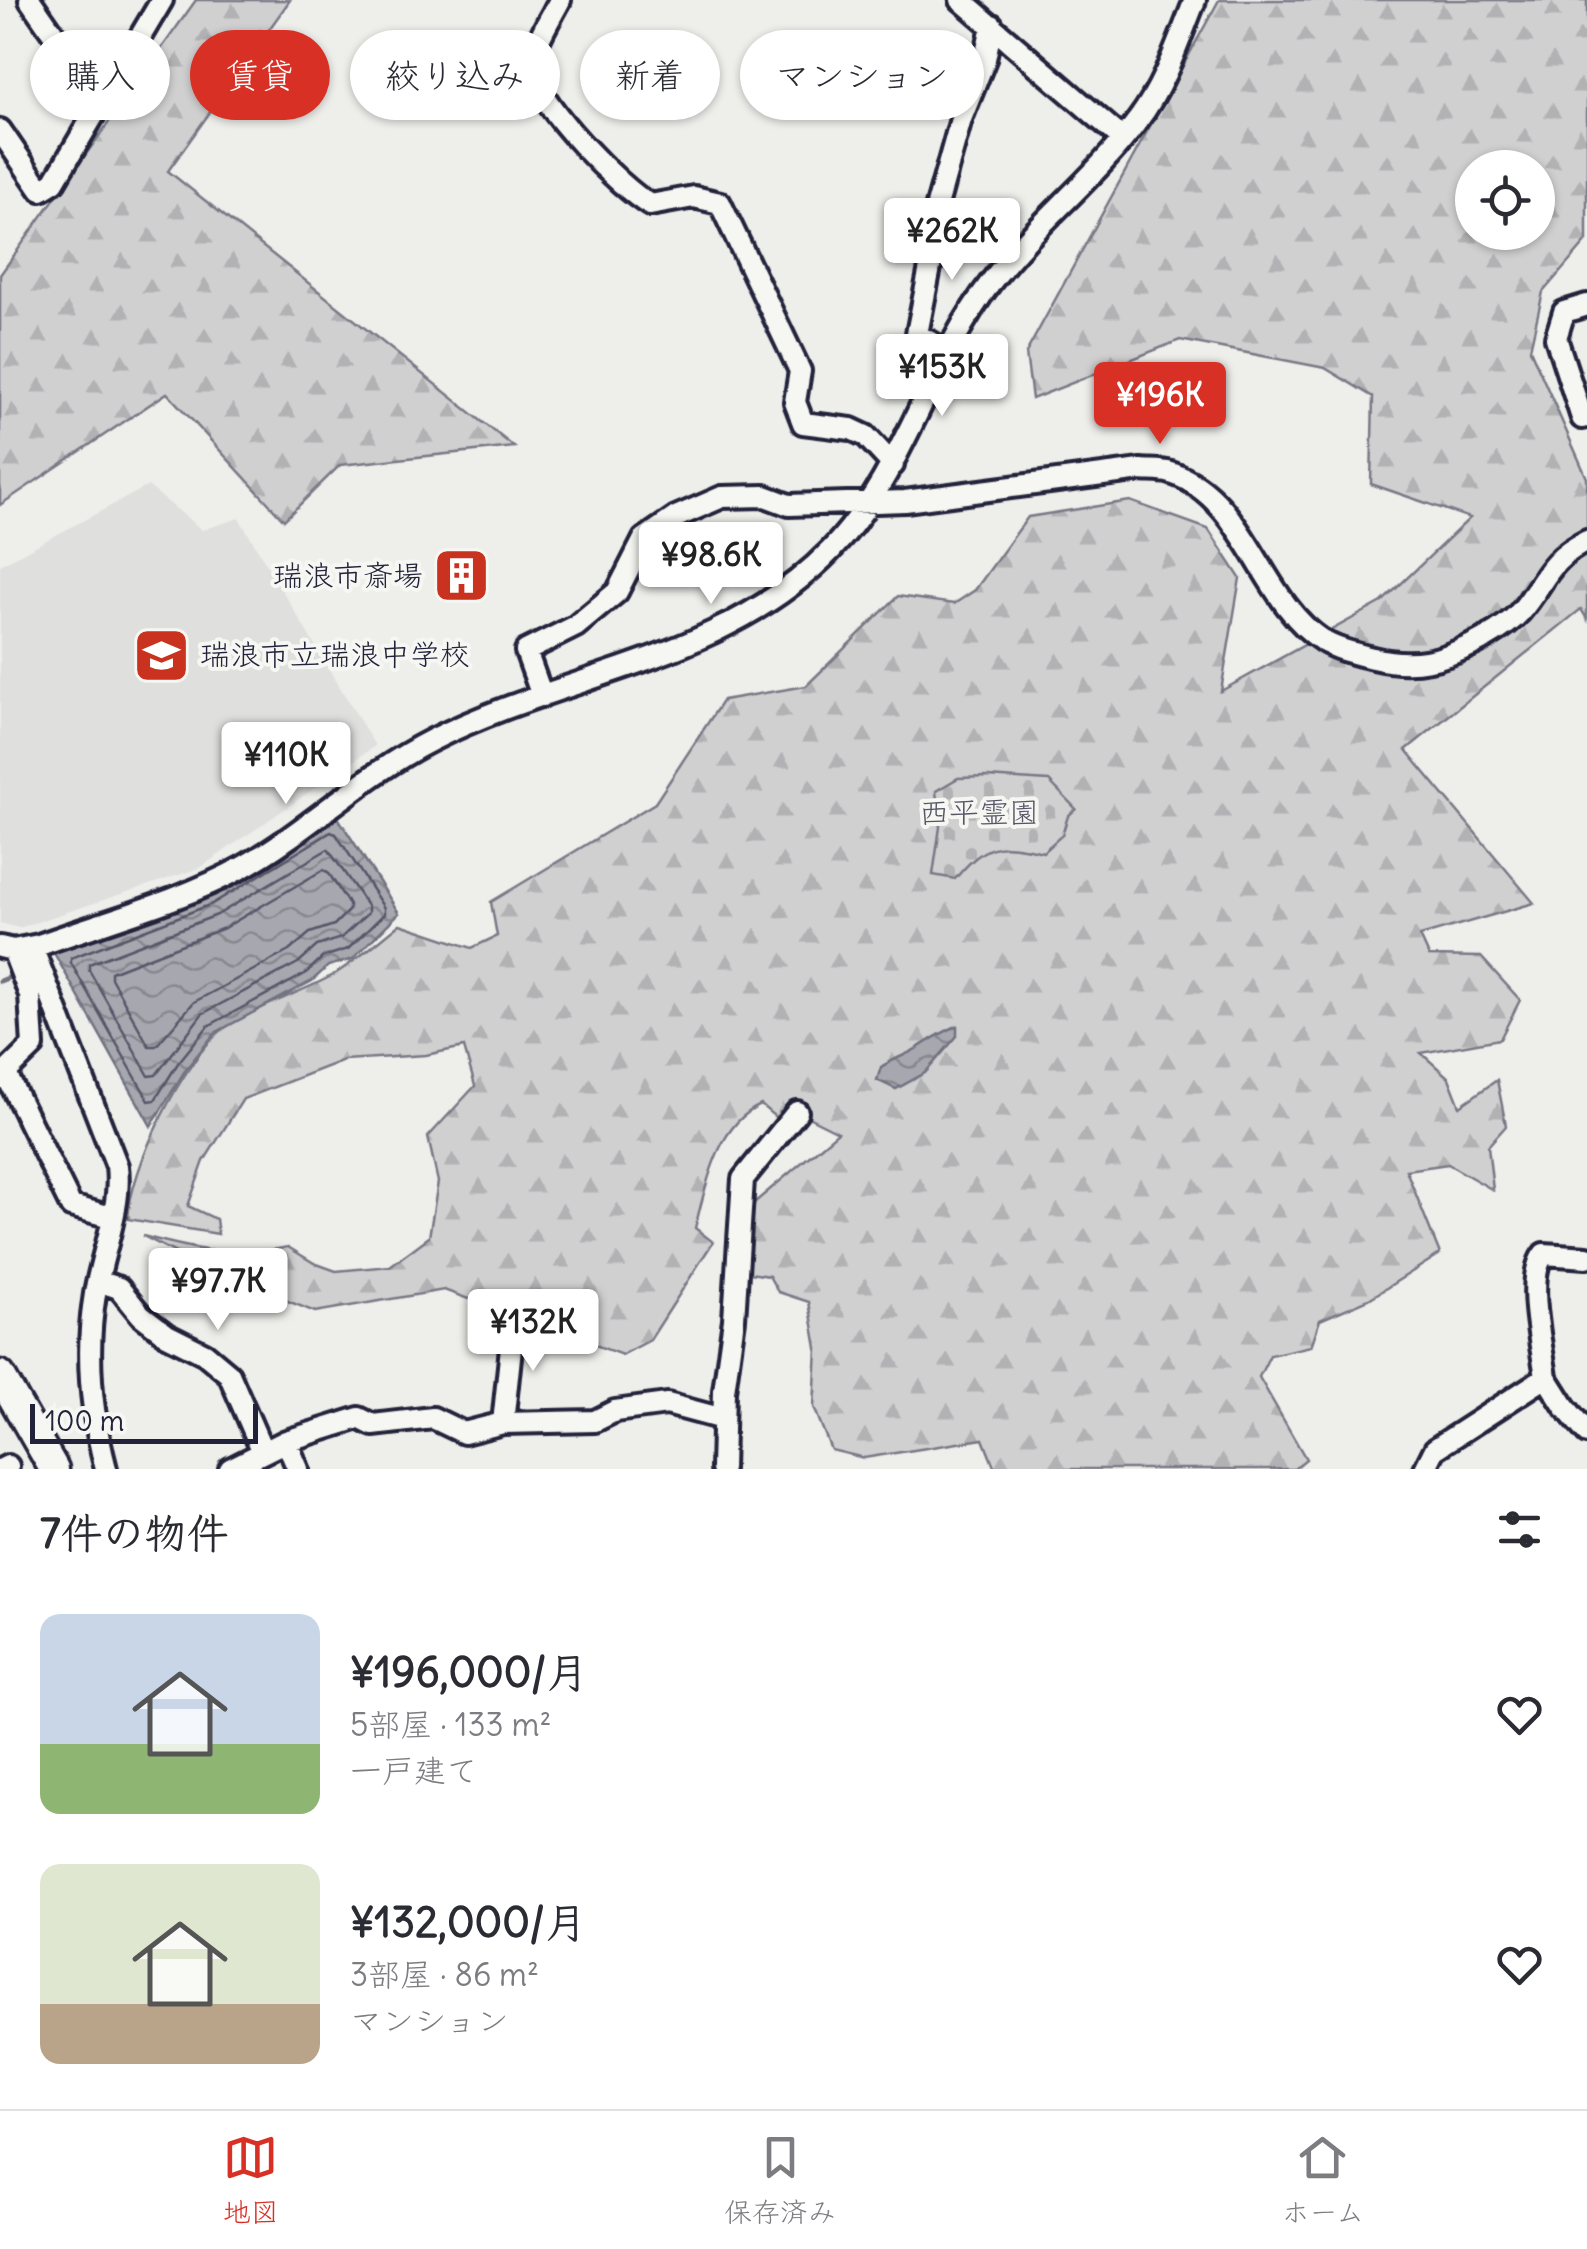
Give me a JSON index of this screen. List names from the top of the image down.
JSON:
{
  "parks": ["西平霊園"],
  "places": {
    "building": ["瑞浪市斎場"],
    "school or university": ["瑞浪市立瑞浪中学校"]
  },
  "scale_bar": "100 m",
  "page": {
    "chip": [
      "購入",
      "賃貸",
      "絞り込み",
      "新着",
      "マンション"
    ],
    "price": [
      "¥262K",
      "¥153K",
      "¥196K",
      "¥98.6K",
      "¥110K",
      "¥97.7K",
      "¥132K"
    ],
    "scale": "100 m",
    "heading": "7件の物件",
    "list": [
      {
        "name": "¥196,000/月",
        "note": "5部屋 · 133 m² · 一戸建て"
      },
      {
        "name": "¥132,000/月",
        "note": "3部屋 · 86 m² · マンション"
      }
    ],
    "tabs": ["地図", "保存済み", "ホーム"]
  }
}
